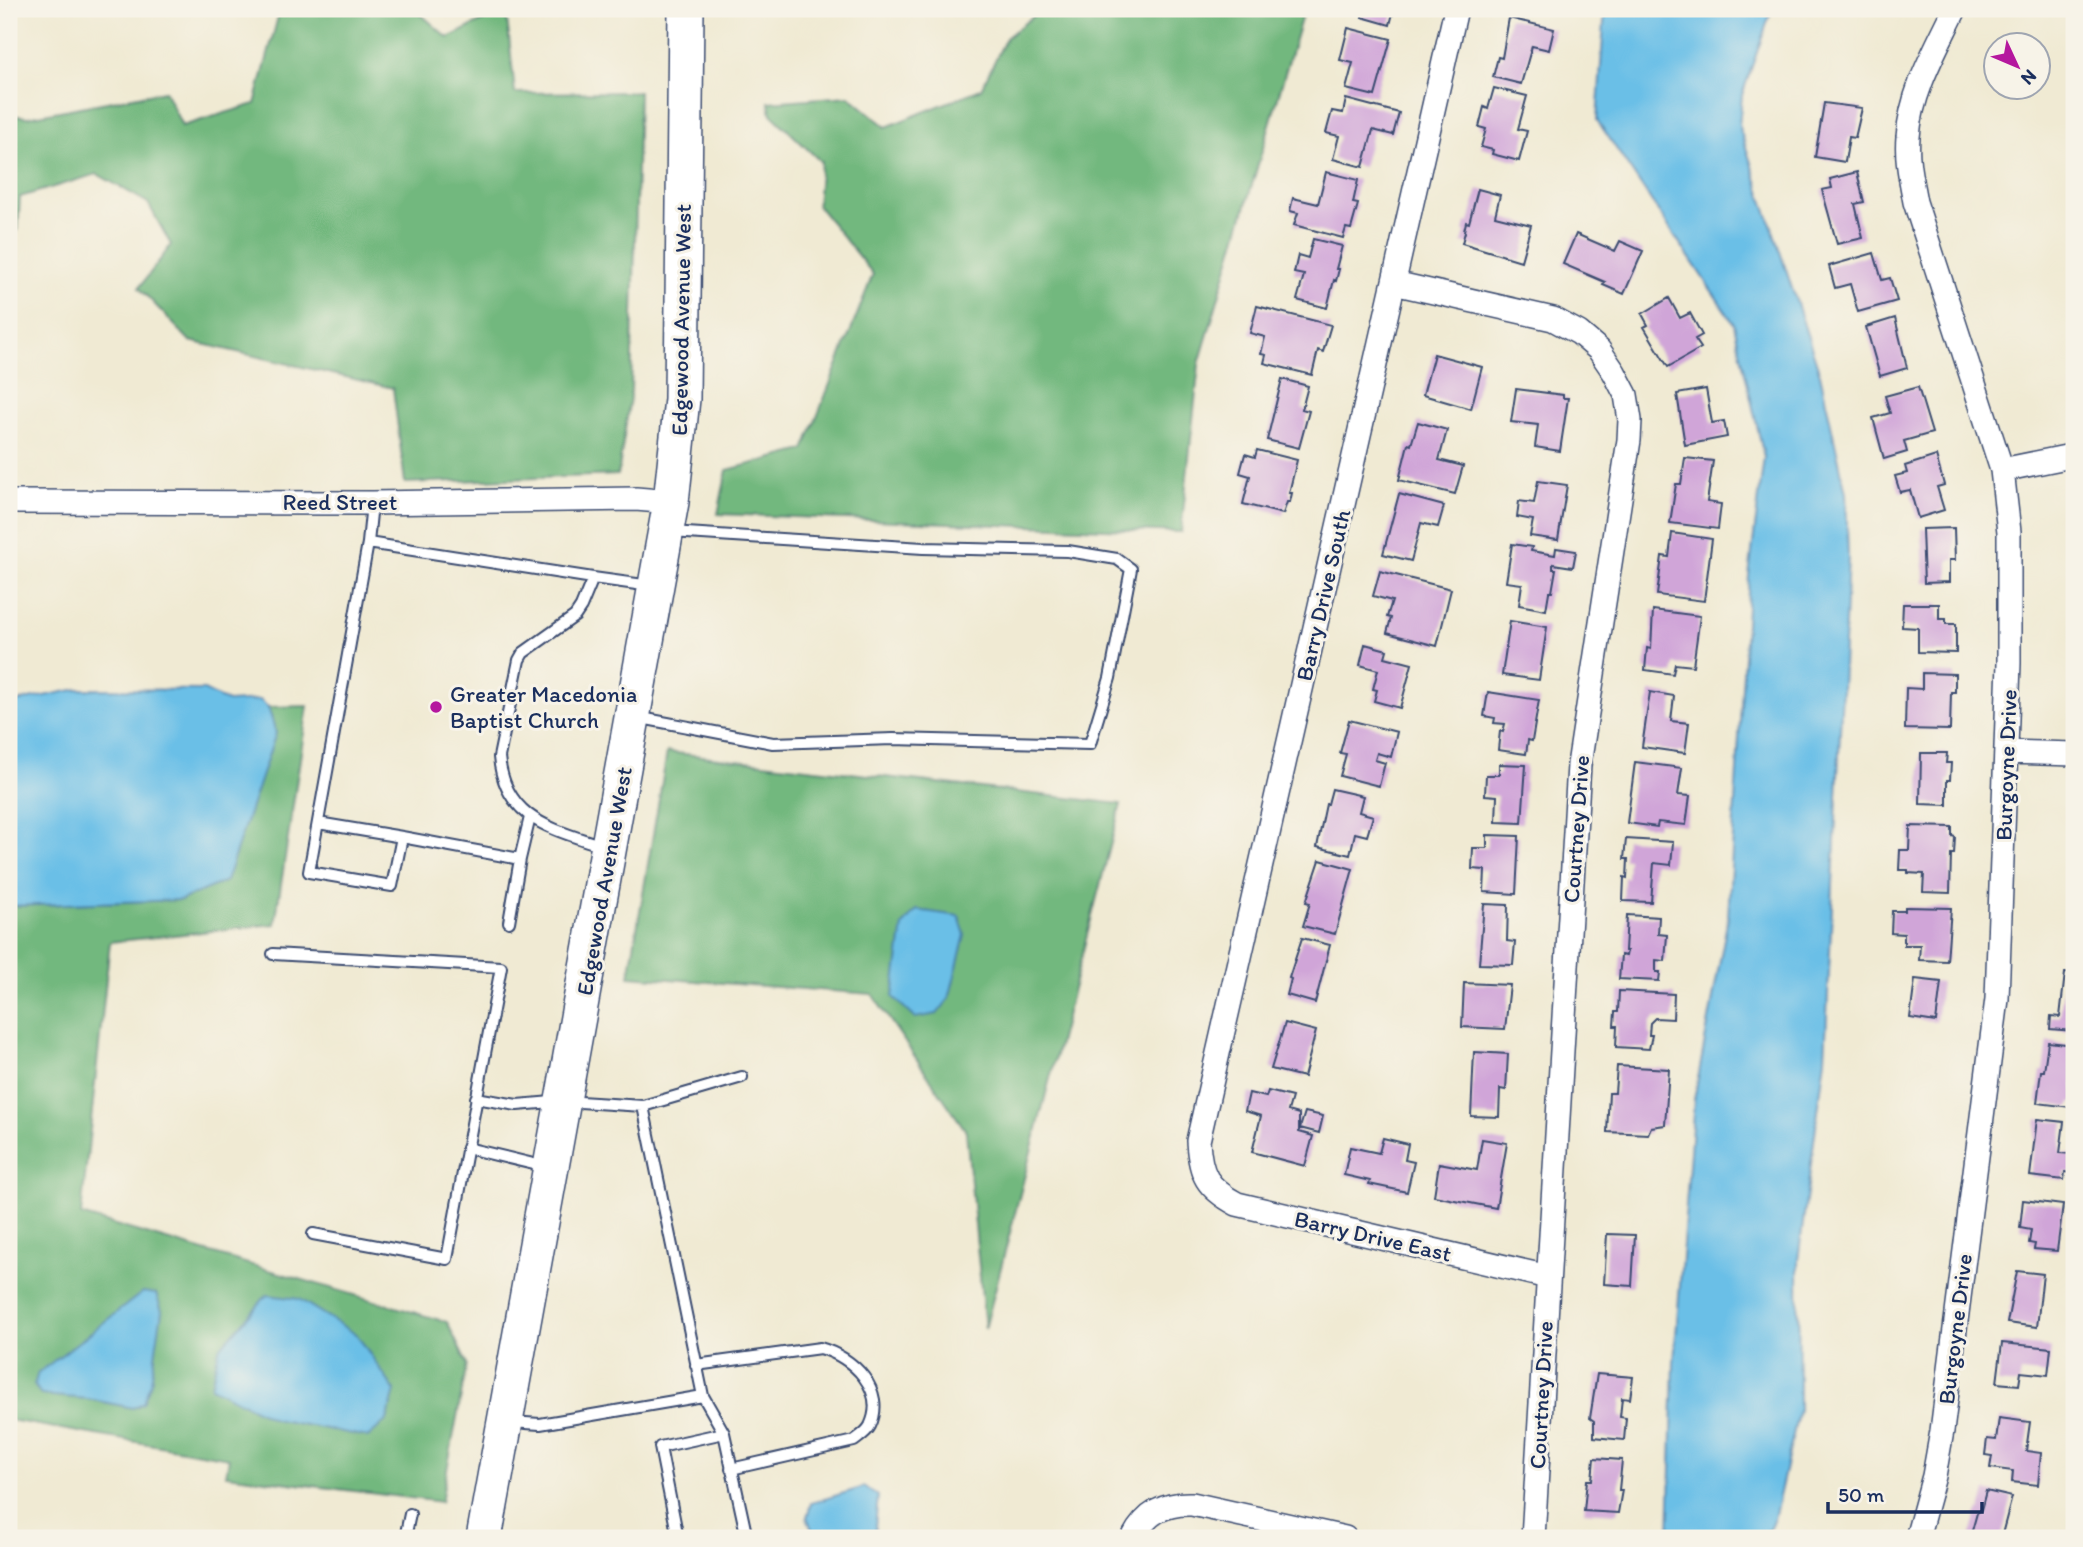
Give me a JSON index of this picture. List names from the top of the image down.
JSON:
{
  "streets": {
    "main road": ["Edgewood Avenue West"],
    "street": [
      "Reed Street",
      "Barry Drive South",
      "Burgoyne Drive",
      "Courtney Drive",
      "Barry Drive East"
    ]
  },
  "crossings": [
    ["Edgewood Avenue West", "Reed Street"],
    ["Barry Drive South", "Courtney Drive"],
    ["Barry Drive South", "Barry Drive East"],
    ["Courtney Drive", "Barry Drive East"]
  ],
  "places": ["Greater Macedonia Baptist Church"],
  "scale_bar": "50 m",
  "north": "bottom right"
}
